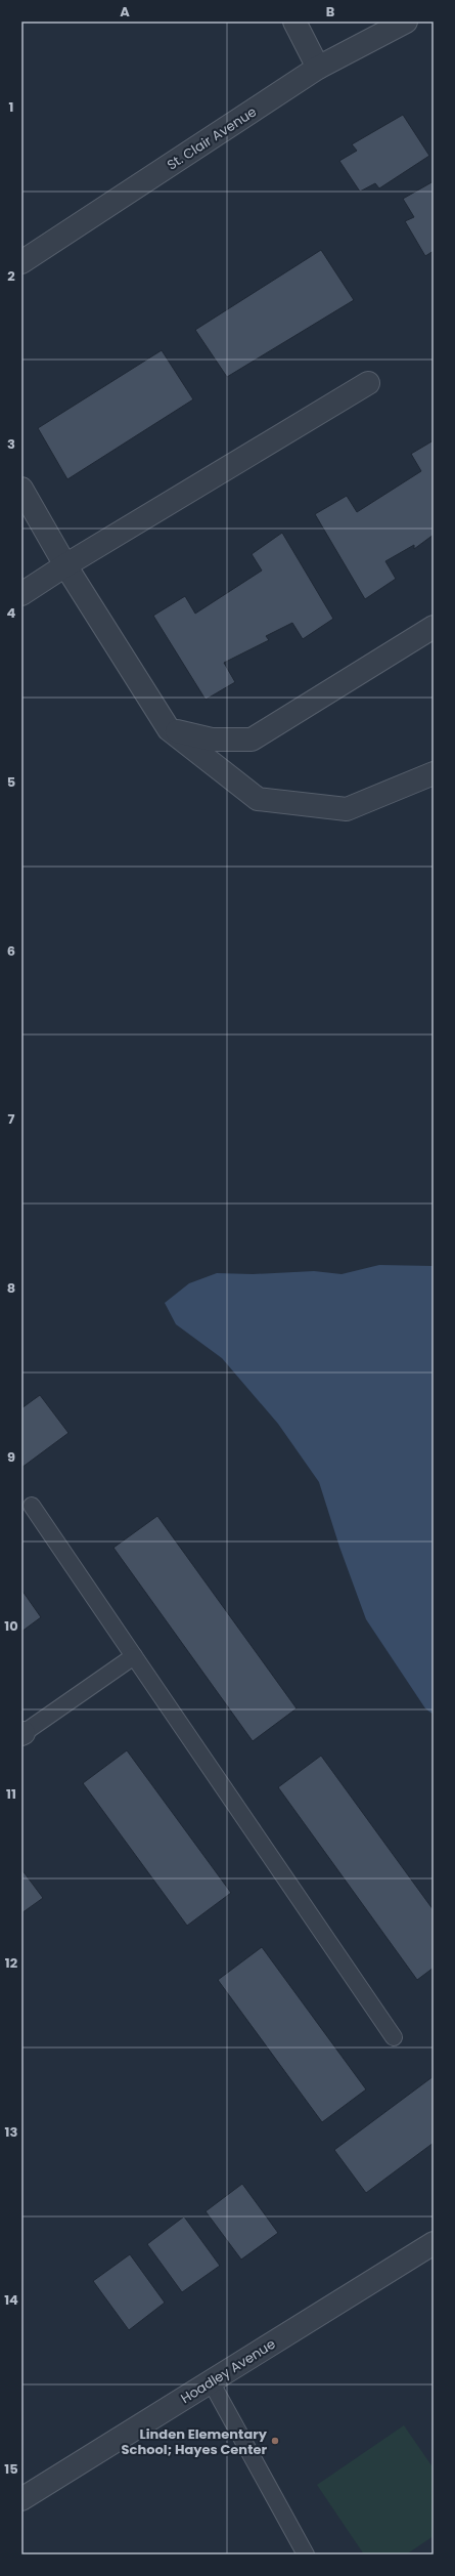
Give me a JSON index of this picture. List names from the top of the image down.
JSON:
{
  "streets": {
    "street": ["St. Clair Avenue", "Hoadley Avenue"]
  },
  "places": ["Linden Elementary School; Hayes Center"],
  "grid": {
    "columns": ["A", "B"],
    "rows": [
      "1",
      "2",
      "3",
      "4",
      "5",
      "6",
      "7",
      "8",
      "9",
      "10",
      "11",
      "12",
      "13",
      "14",
      "15"
    ]
  }
}
